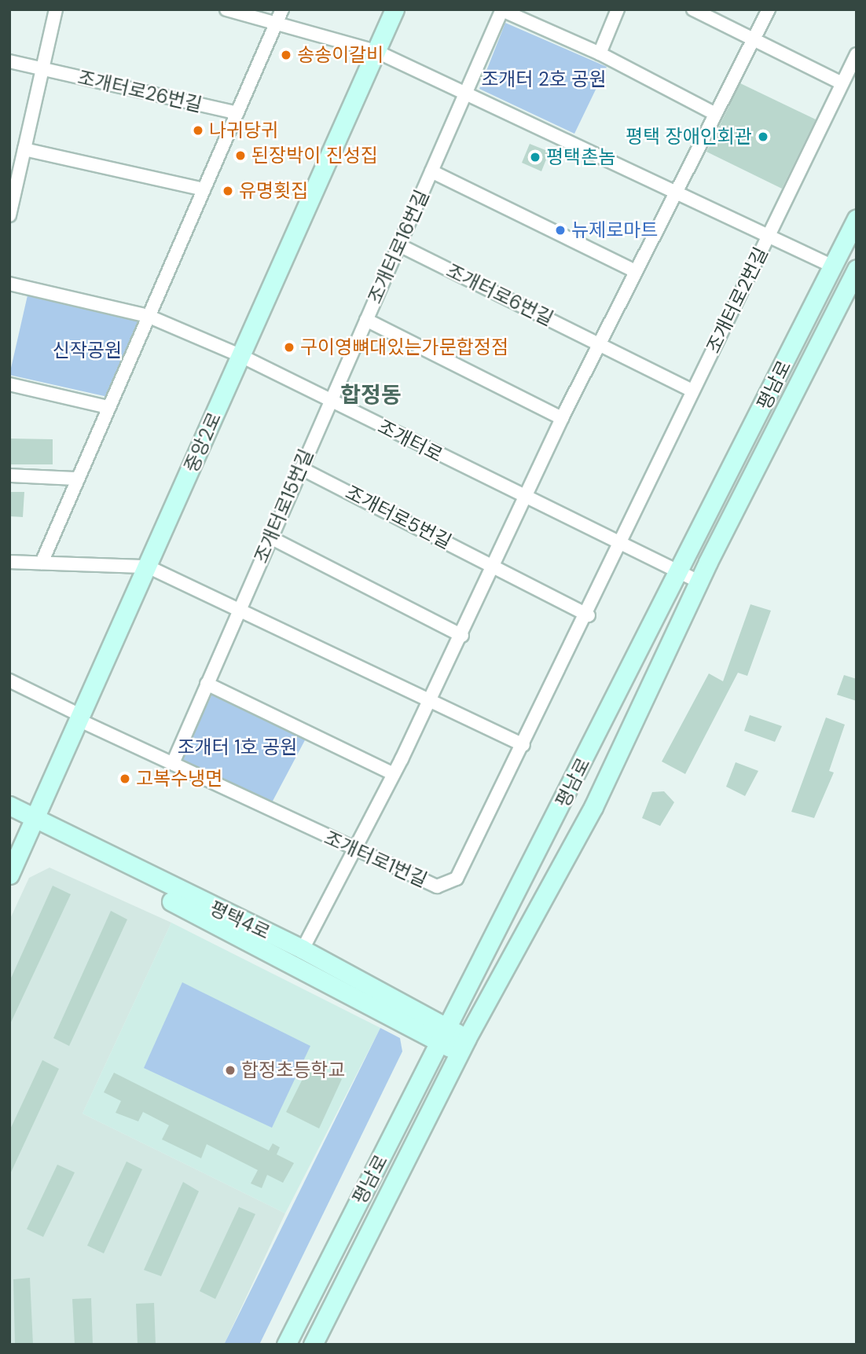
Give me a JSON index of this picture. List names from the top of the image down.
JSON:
{
  "streets": {
    "main road": ["평남로", "중앙2로", "평택4로"],
    "street": [
      "조개터로26번길",
      "조개터로16번길",
      "조개터로6번길",
      "조개터로2번길",
      "조개터로",
      "조개터로15번길",
      "조개터로5번길",
      "조개터로1번길"
    ]
  },
  "crossings": [
    ["조개터로16번길", "조개터로6번길"],
    ["조개터로16번길", "조개터로"],
    ["조개터로16번길", "조개터로15번길"],
    ["조개터로6번길", "조개터로2번길"],
    ["조개터로2번길", "조개터로"],
    ["조개터로2번길", "조개터로1번길"],
    ["평남로", "조개터로"],
    ["평남로", "평택4로"],
    ["조개터로", "중앙2로"],
    ["조개터로", "조개터로15번길"],
    ["조개터로", "조개터로1번길"],
    ["중앙2로", "조개터로1번길"],
    ["중앙2로", "평택4로"],
    ["조개터로15번길", "조개터로5번길"],
    ["조개터로15번길", "조개터로1번길"],
    ["조개터로5번길", "조개터로1번길"]
  ],
  "districts": ["합정동"],
  "parks": ["조개터 2호 공원", "신작공원", "조개터 1호 공원"],
  "places": [
    "송송이갈비",
    "나귀당귀",
    "평택 장애인회관",
    "된장박이 진성집",
    "평택촌놈",
    "유명횟집",
    "뉴제로마트",
    "구이영뼈대있는가문합정점",
    "고복수냉면",
    "합정초등학교"
  ]
}
